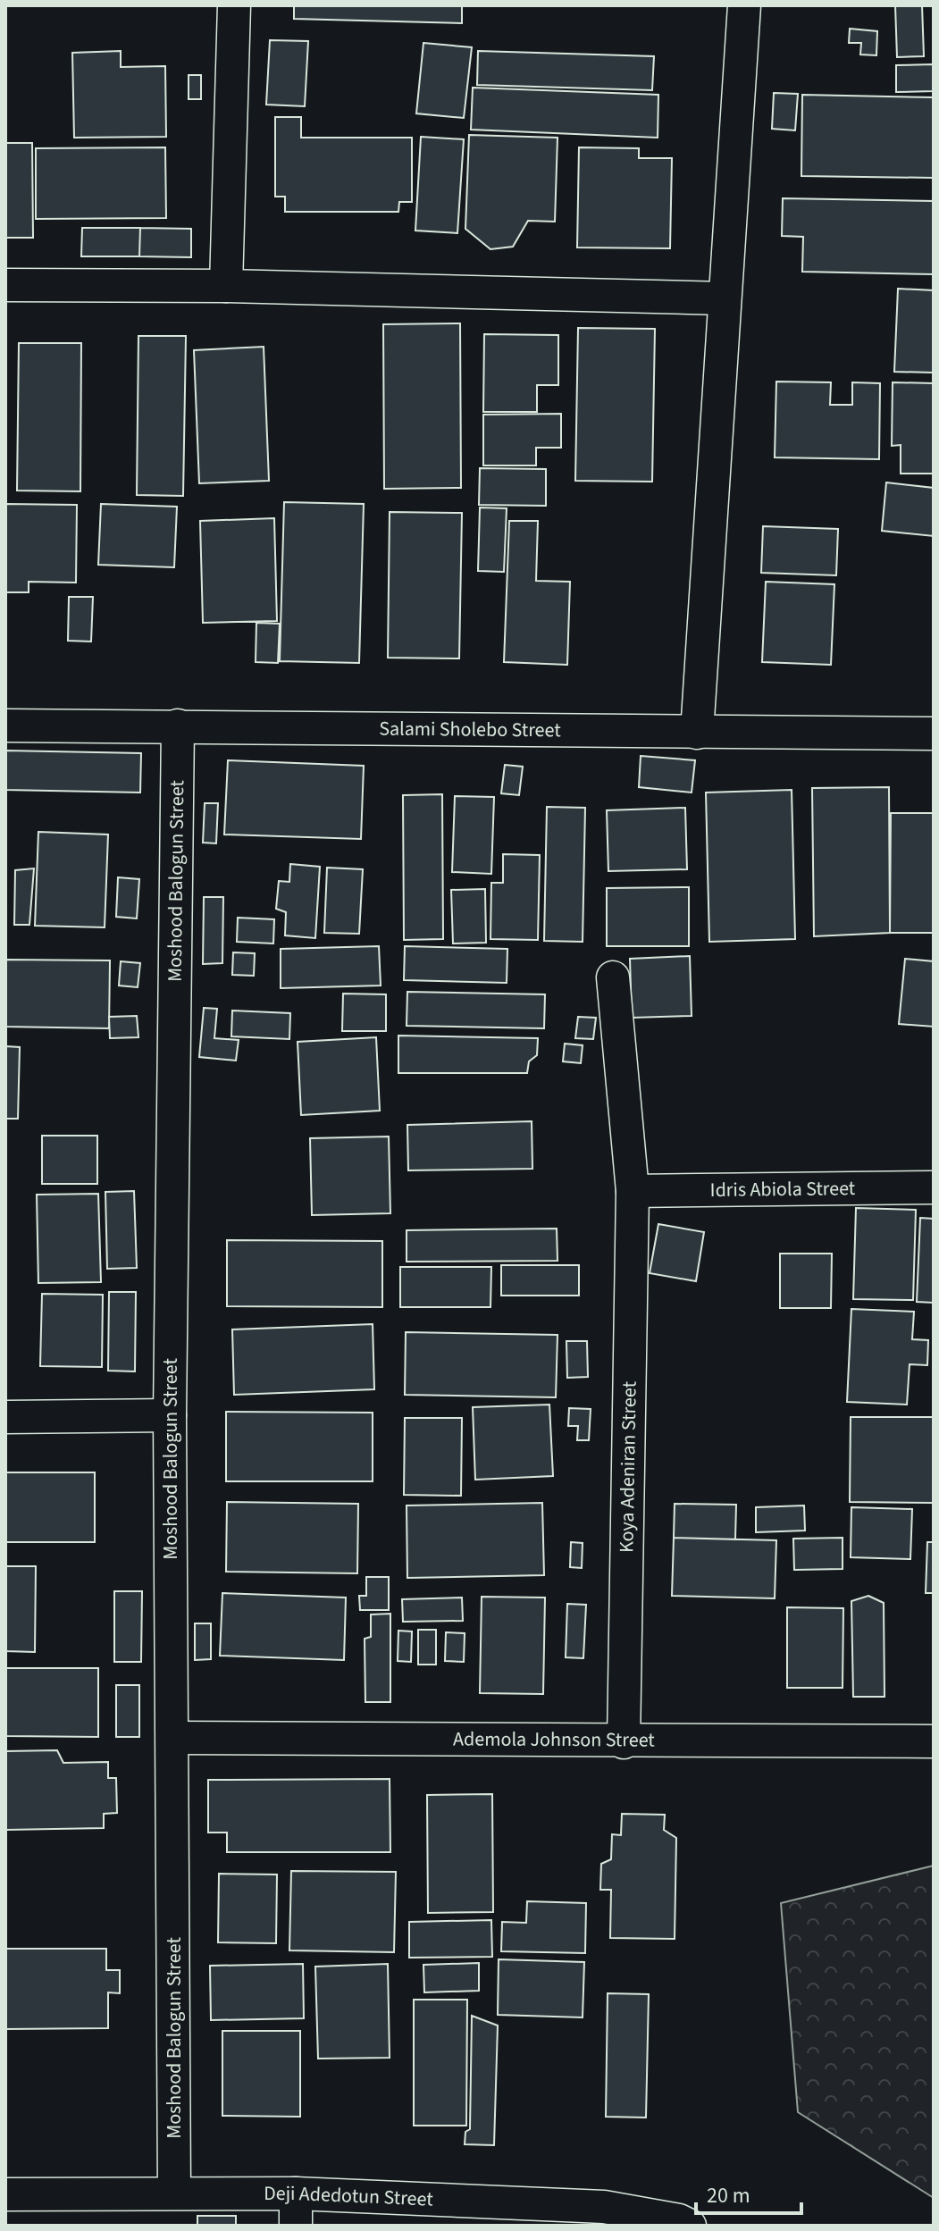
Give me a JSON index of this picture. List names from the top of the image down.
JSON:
{
  "streets": {
    "street": [
      "Salami Sholebo Street",
      "Moshood Balogun Street",
      "Idris Abiola Street",
      "Koya Adeniran Street",
      "Ademola Johnson Street",
      "Deji Adedotun Street"
    ]
  },
  "crossings": [
    ["Salami Sholebo Street", "Moshood Balogun Street"],
    ["Moshood Balogun Street", "Ademola Johnson Street"],
    ["Moshood Balogun Street", "Deji Adedotun Street"],
    ["Idris Abiola Street", "Koya Adeniran Street"],
    ["Koya Adeniran Street", "Ademola Johnson Street"]
  ],
  "scale_bar": "20 m"
}
